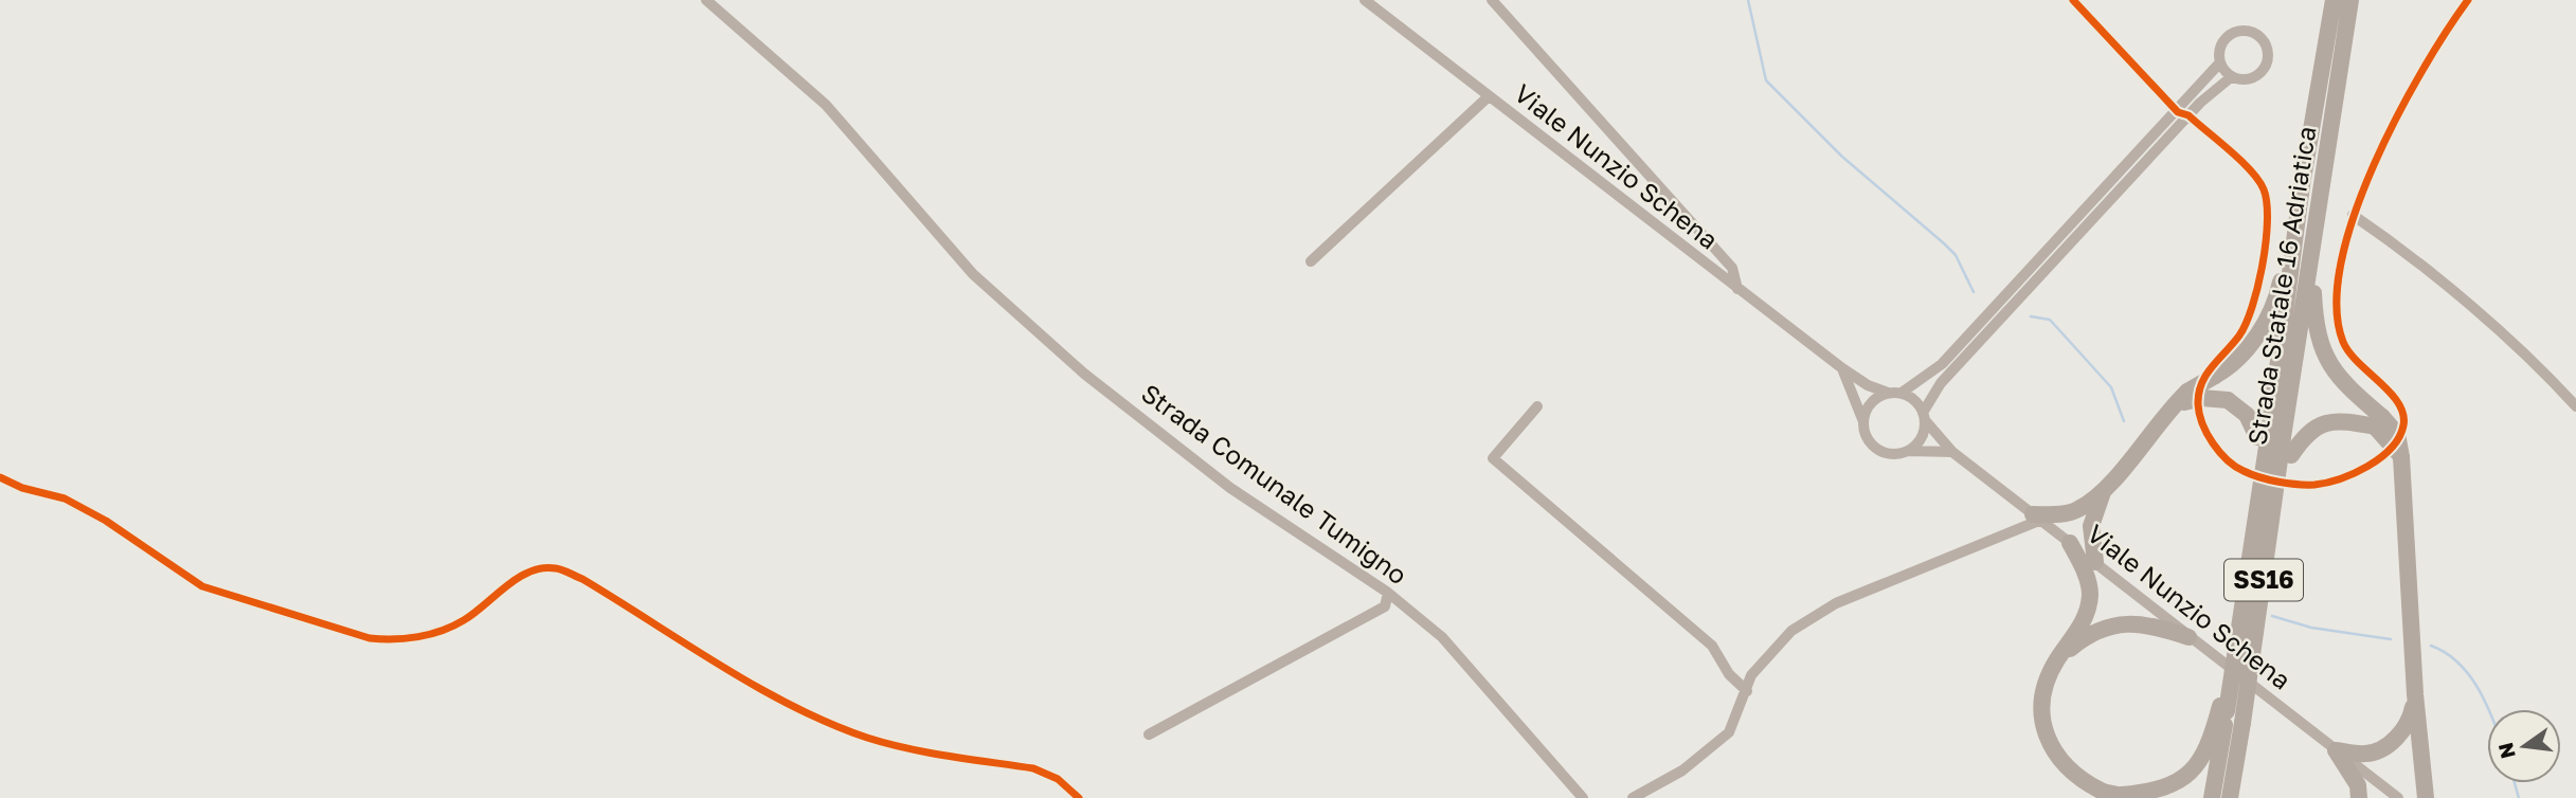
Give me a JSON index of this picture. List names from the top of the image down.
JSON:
{
  "streets": {
    "highway": ["Strada Statale 16 Adriatica", "SS16"],
    "street": ["Viale Nunzio Schena", "Strada Comunale Tumigno"]
  },
  "north": "left"
}
